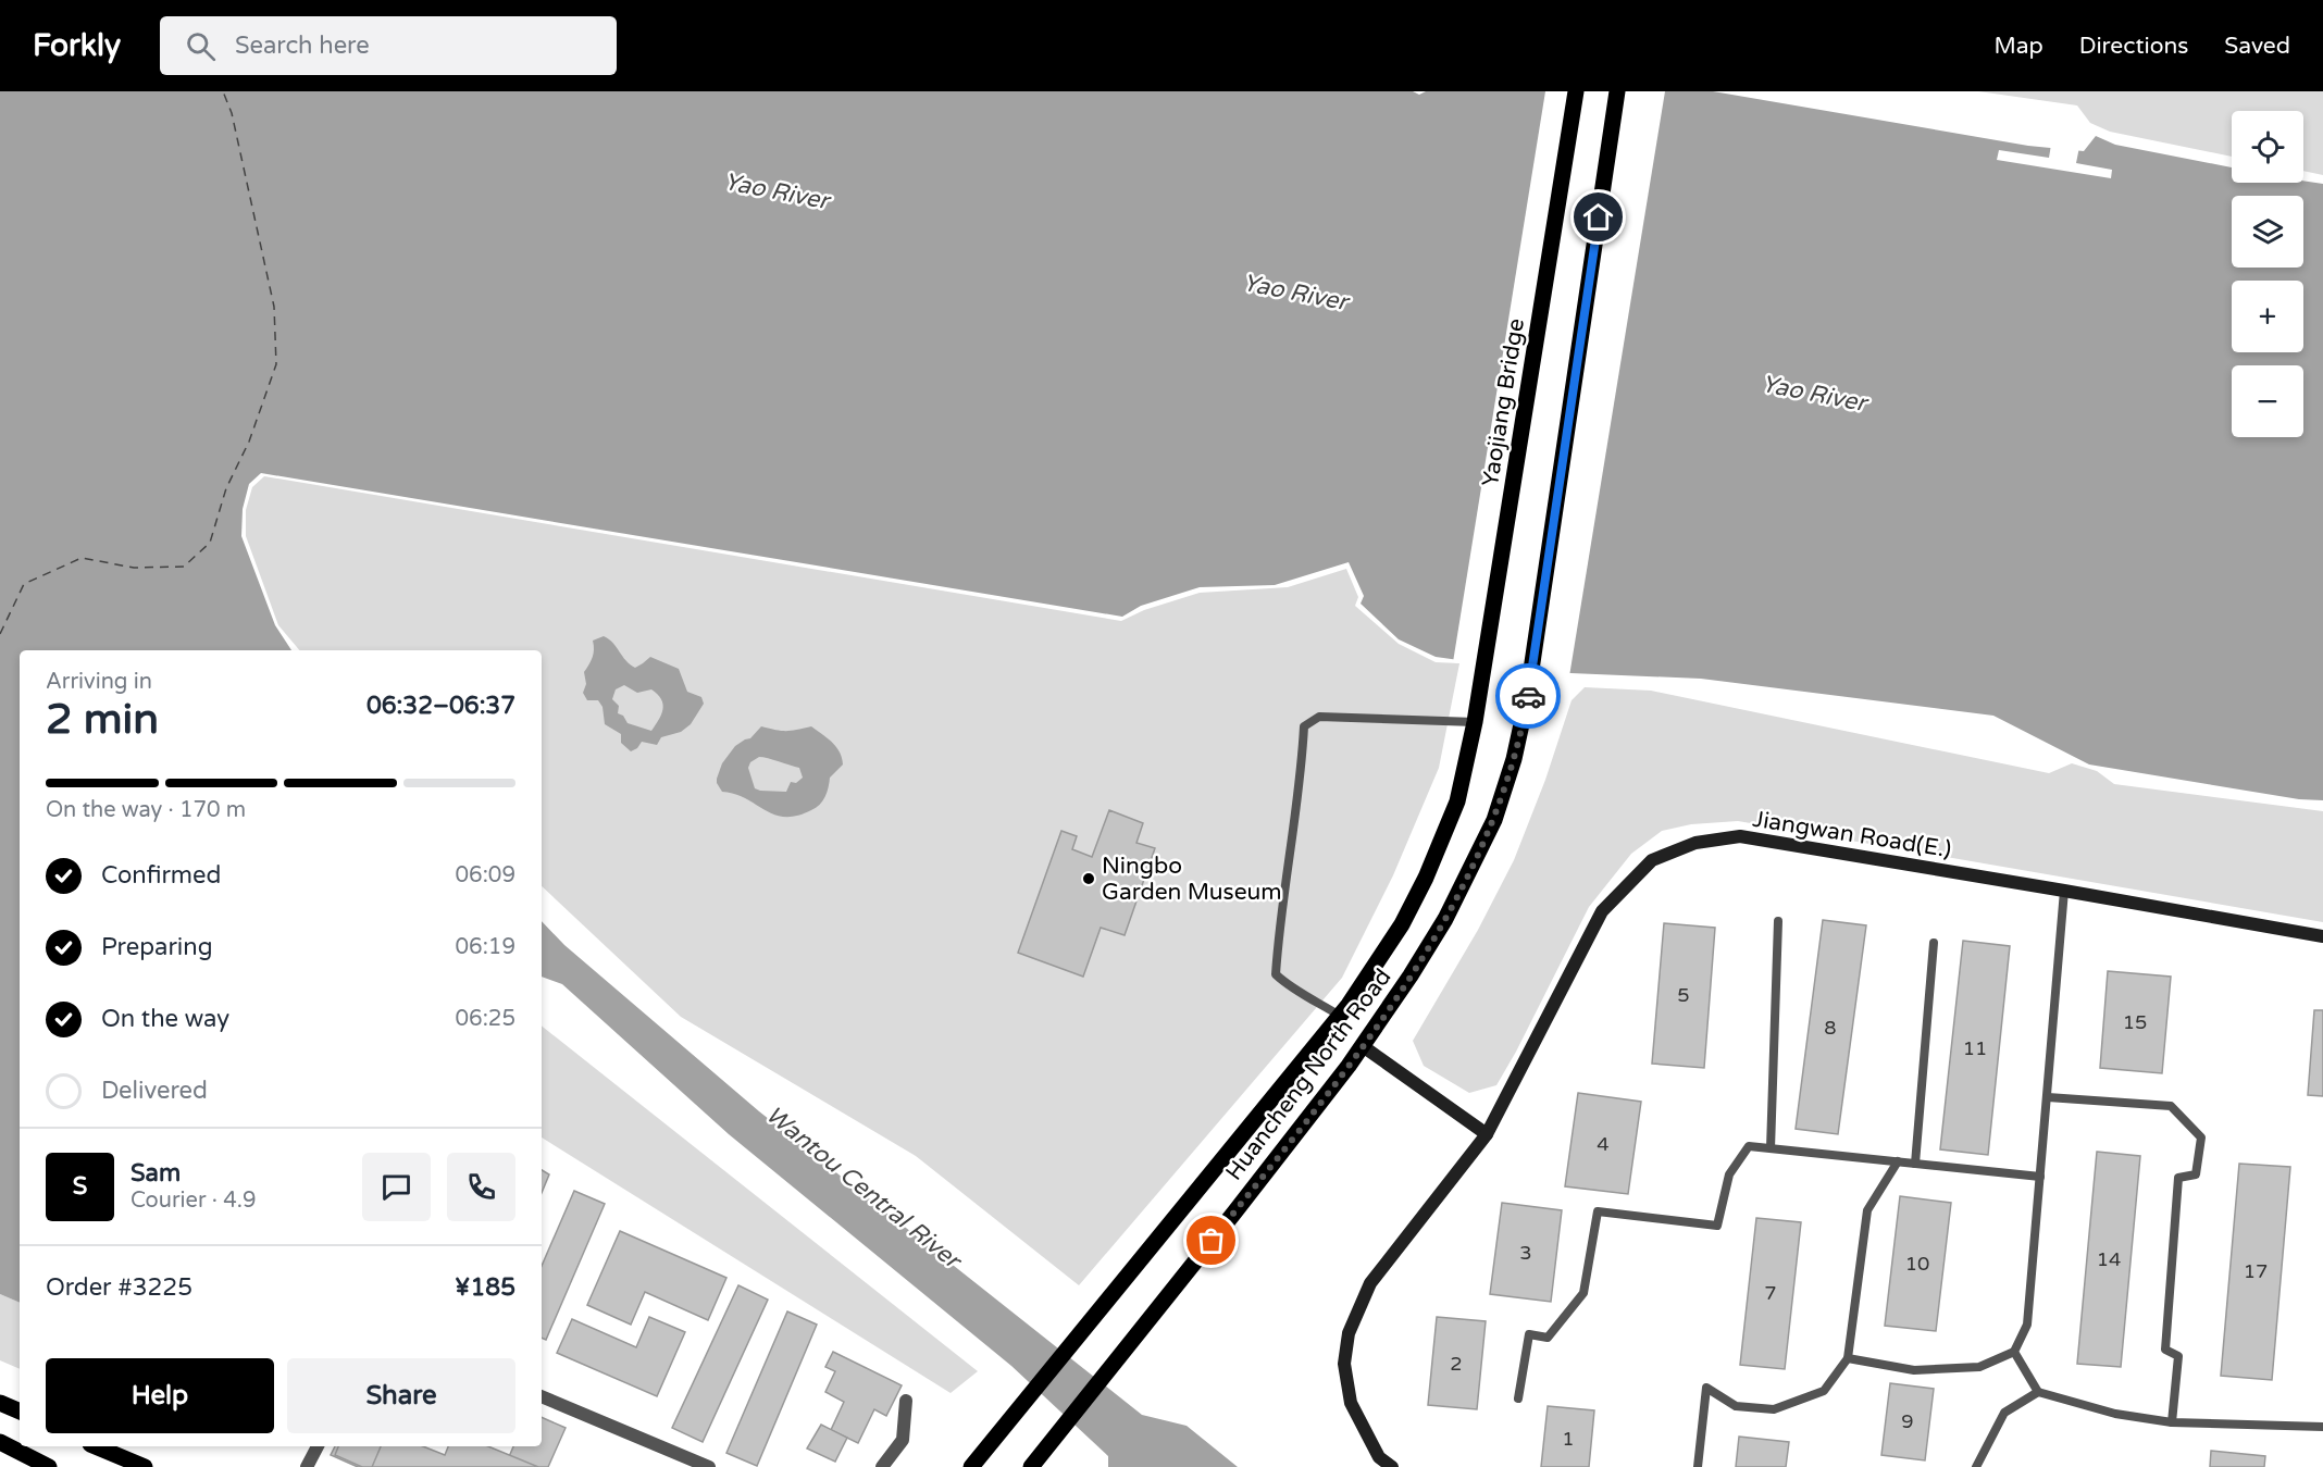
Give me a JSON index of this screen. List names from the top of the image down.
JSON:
{
  "streets": {
    "main road": ["Yaojiang Bridge", "Huancheng North Road"],
    "street": ["Jiangwan Road(E.)"]
  },
  "crossings": [
    ["Yaojiang Bridge", "Huancheng North Road"]
  ],
  "water": ["Yao River", "Wantou Central River"],
  "places": ["Ningbo Garden Museum"],
  "house_numbers": [
    "5",
    "15",
    "8",
    "11",
    "4",
    "3",
    "14",
    "10",
    "17",
    "7",
    "2",
    "9",
    "1"
  ],
  "page": {
    "header": "Forkly",
    "search": "Search here",
    "nav": ["Map", "Directions", "Saved"],
    "map_buttons": ["+", "−"],
    "heading": ["2 min", "Arriving in", "06:32–06:37"],
    "panel": [
      "Sam",
      "Courier · 4.9",
      "Order #3225",
      "¥185"
    ],
    "bar": "On the way · 170 m",
    "list": [
      ["Confirmed", "06:09"],
      ["Preparing", "06:19"],
      ["On the way", "06:25"],
      "Delivered"
    ],
    "round": "S",
    "buttons": ["Help", "Share"]
  }
}
